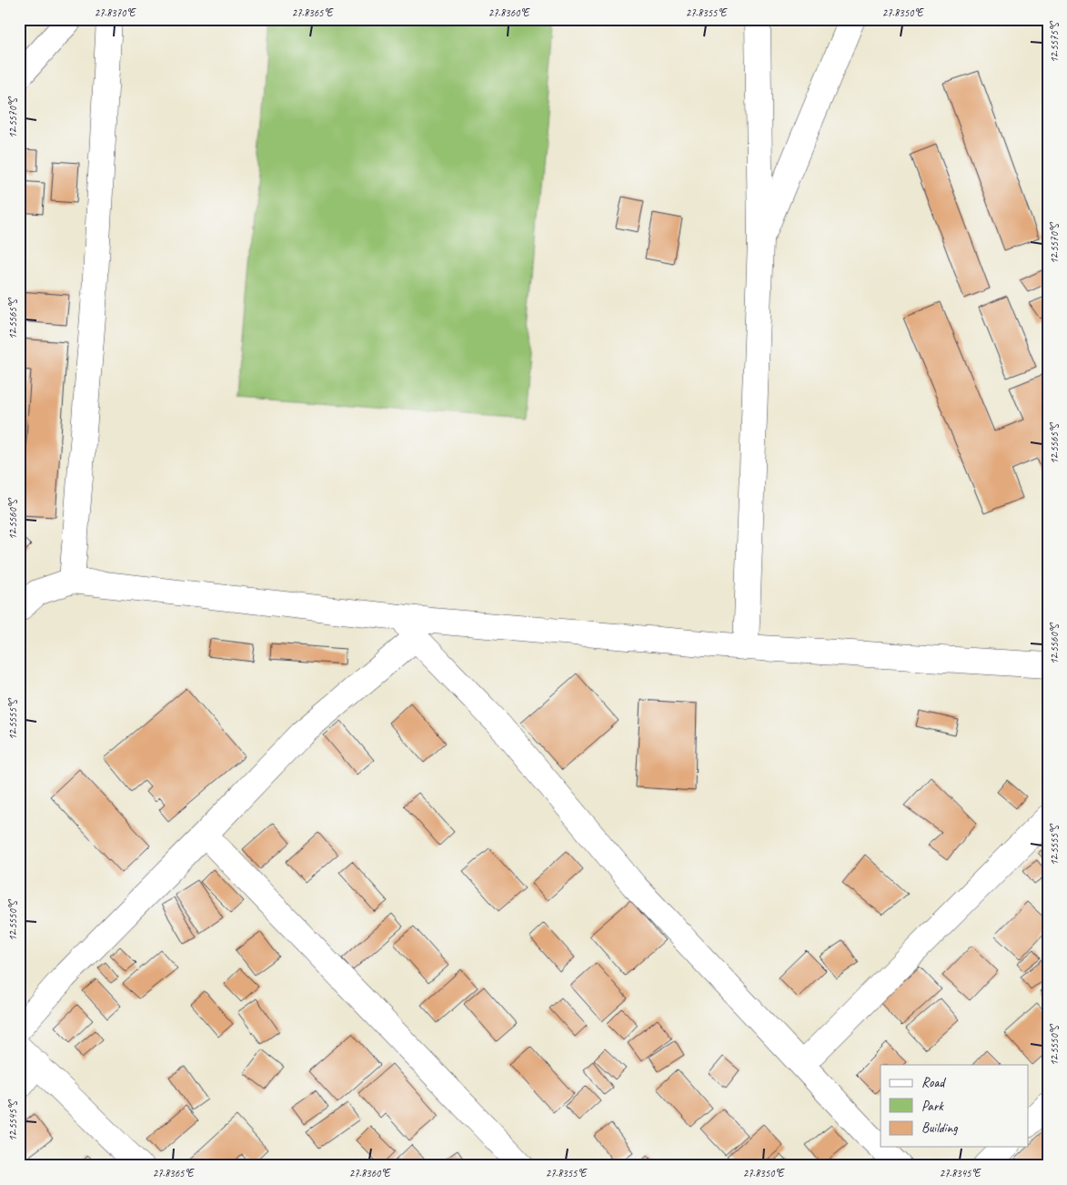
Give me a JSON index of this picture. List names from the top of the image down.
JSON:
{
  "legend": ["Road", "Park", "Building"],
  "coordinates": [
    "27.8370°E",
    "27.8365°E",
    "27.8360°E",
    "27.8355°E",
    "27.8350°E",
    "12.5575°S",
    "12.5570°S",
    "12.5565°S",
    "12.5560°S",
    "12.5555°S",
    "12.5550°S",
    "12.5545°S",
    "27.8345°E"
  ]
}
